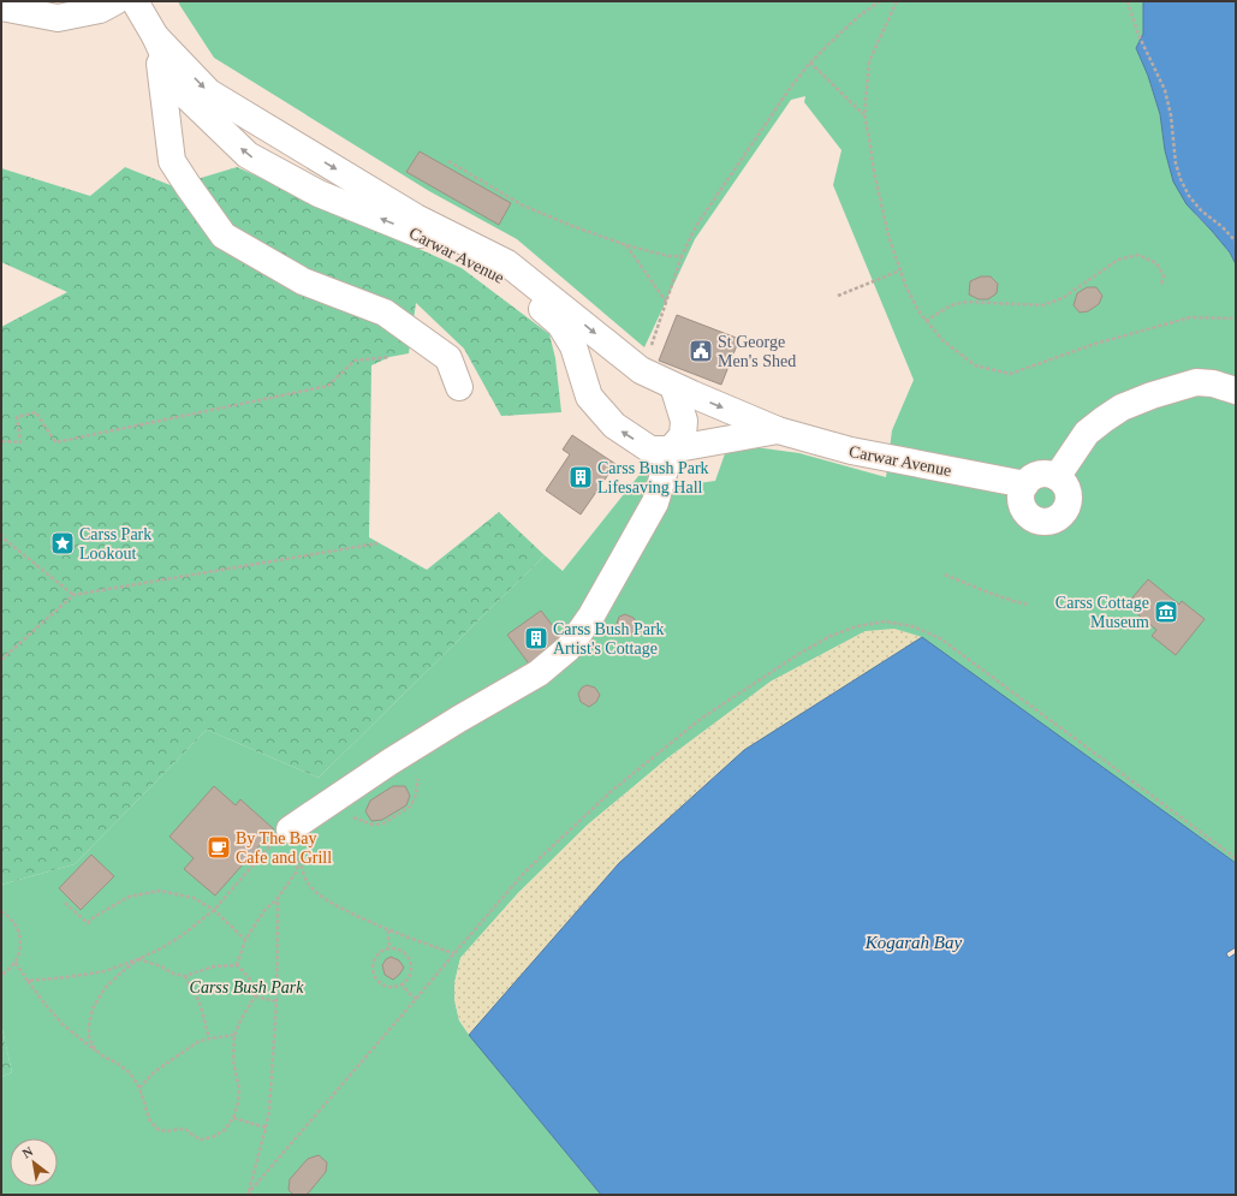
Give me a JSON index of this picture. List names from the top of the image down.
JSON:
{
  "streets": {
    "street": ["Carwar Avenue"]
  },
  "water": ["Kogarah Bay"],
  "parks": ["Carss Bush Park"],
  "places": {
    "public building": ["St George Men's Shed"],
    "building": ["Carss Bush Park Lifesaving Hall", "Carss Bush Park Artist's Cottage"],
    "place": ["Carss Park Lookout"],
    "museum": ["Carss Cottage Museum"],
    "cafe": ["By The Bay Cafe and Grill"]
  },
  "north": "top left"
}
